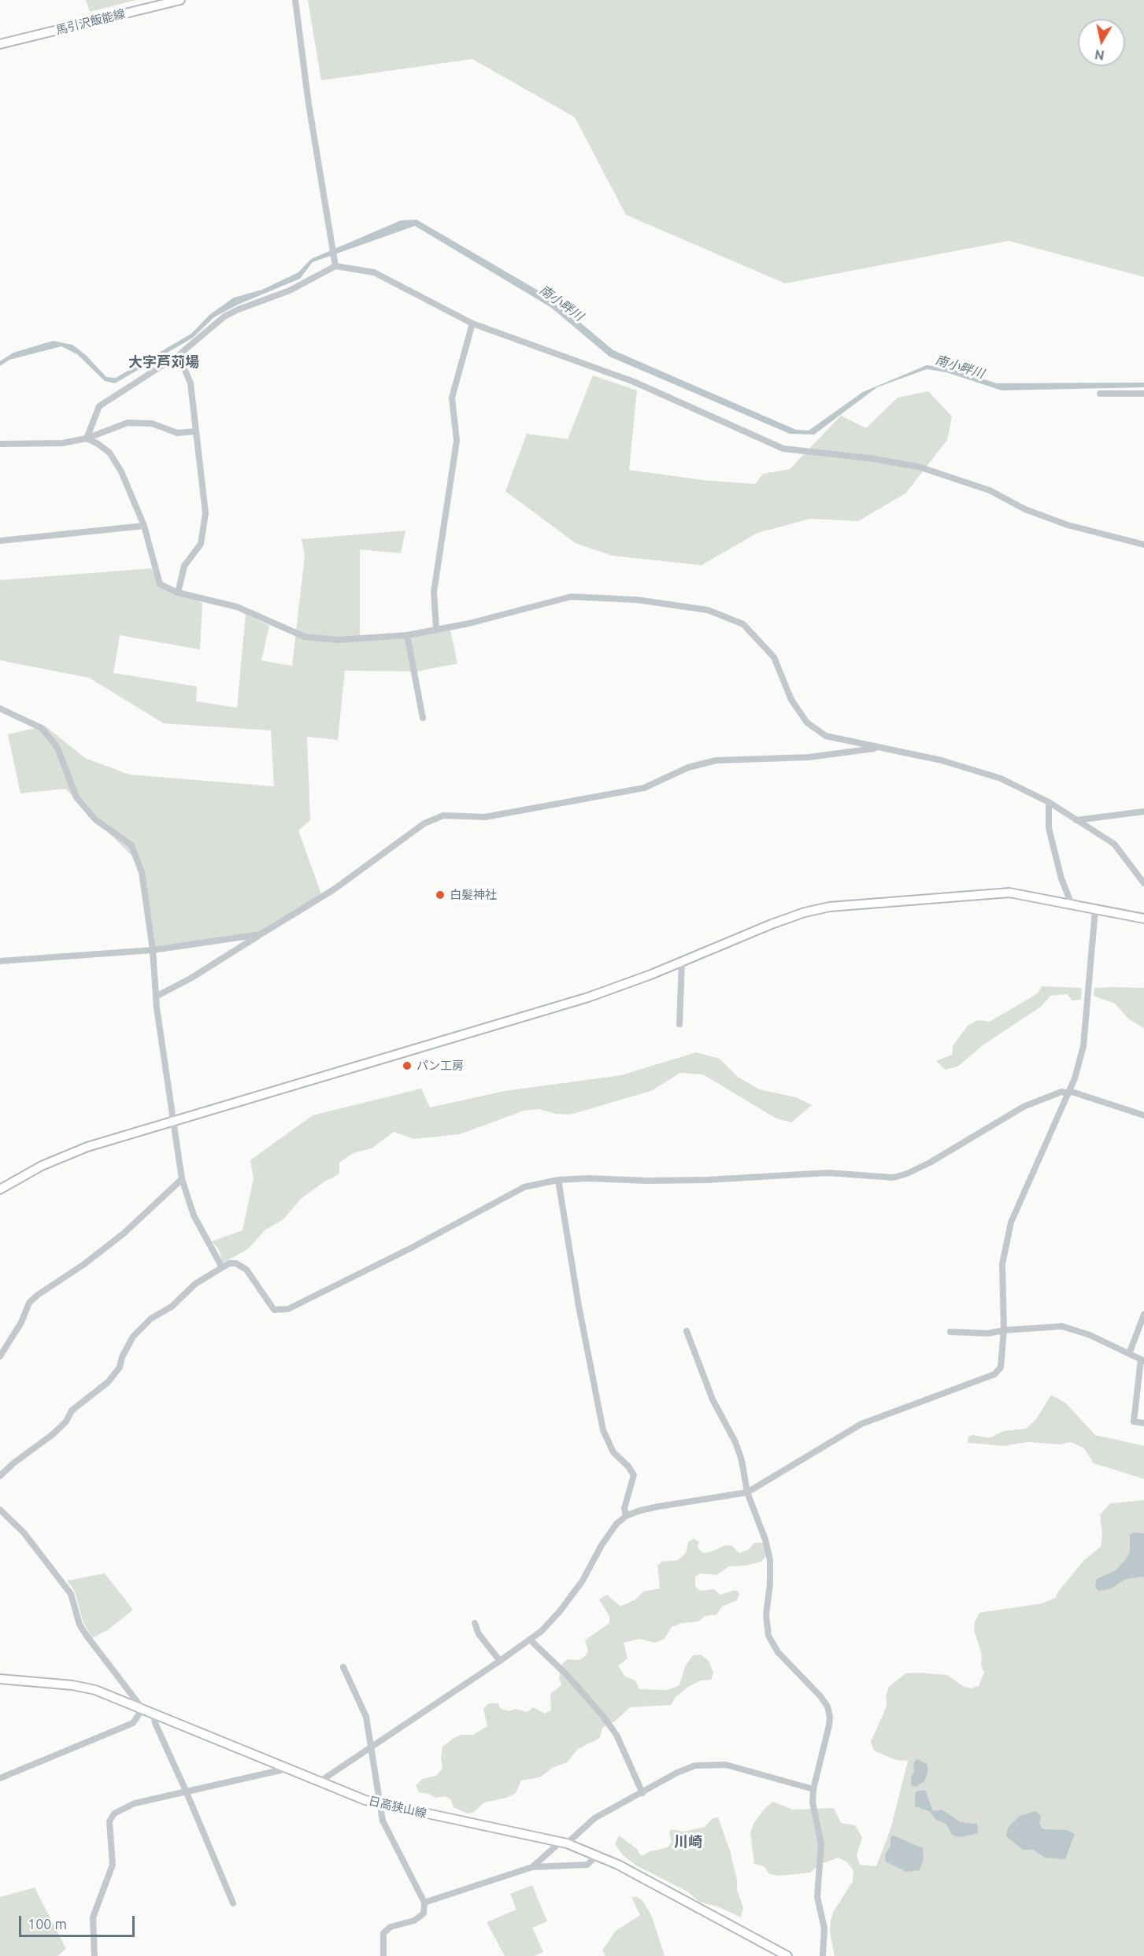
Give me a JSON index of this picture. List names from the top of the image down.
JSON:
{
  "streets": {
    "street": ["馬引沢飯能線", "日高狭山線"]
  },
  "districts": ["大字芦苅場", "川崎"],
  "water": ["南小畔川"],
  "places": ["白髪神社", "パン工房"],
  "scale_bar": "100 m",
  "north": "bottom"
}
